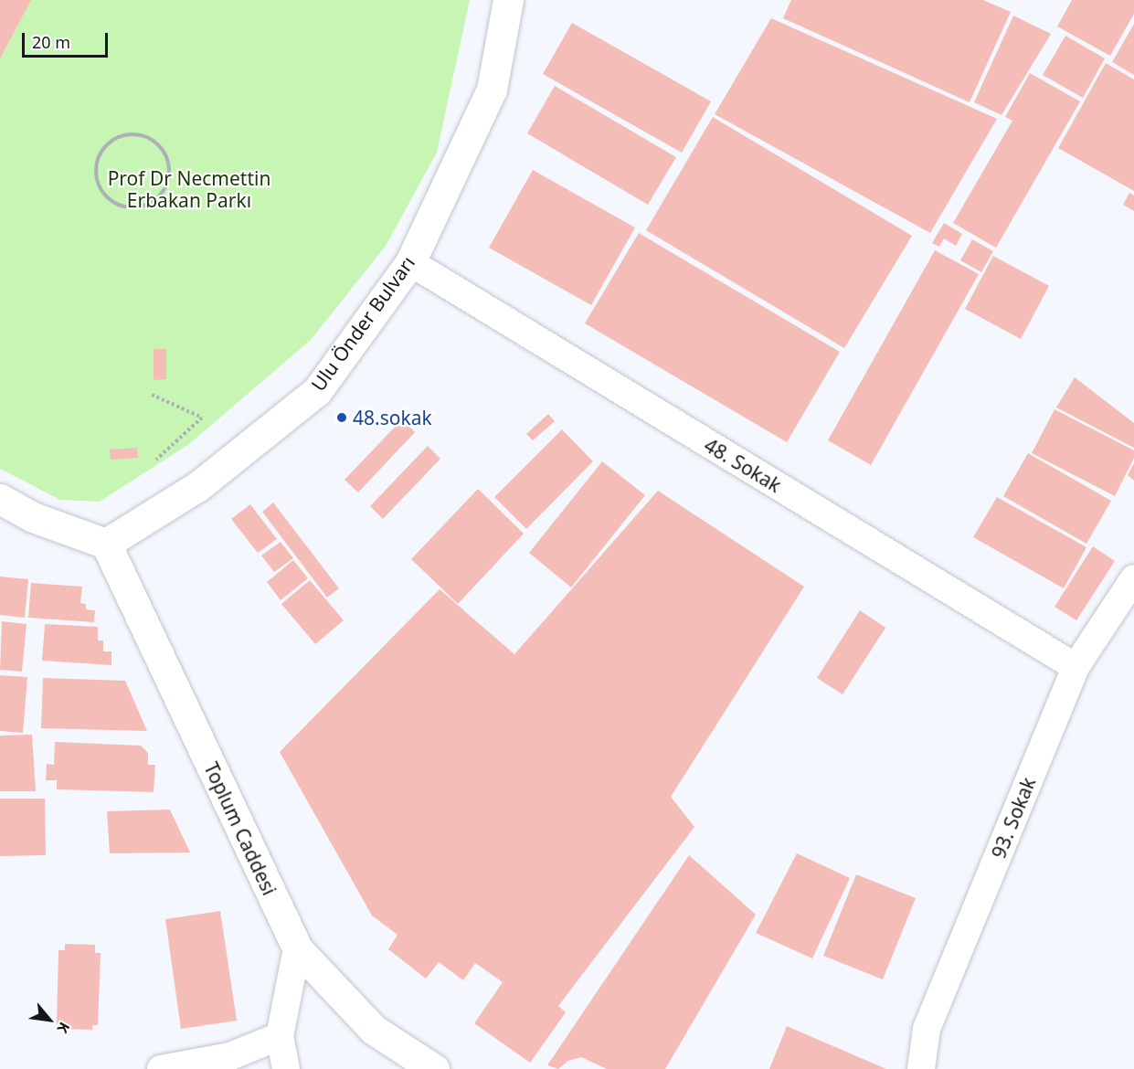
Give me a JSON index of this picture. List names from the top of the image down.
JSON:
{
  "streets": {
    "street": [
      "Ulu Önder Bulvarı",
      "48. Sokak",
      "93. Sokak",
      "Toplum Caddesi"
    ]
  },
  "crossings": [
    ["Ulu Önder Bulvarı", "48. Sokak"],
    ["Ulu Önder Bulvarı", "Toplum Caddesi"],
    ["48. Sokak", "93. Sokak"]
  ],
  "parks": ["Prof Dr Necmettin Erbakan Parkı"],
  "places": ["48.sokak"],
  "scale_bar": "20 m",
  "north": "bottom right"
}
